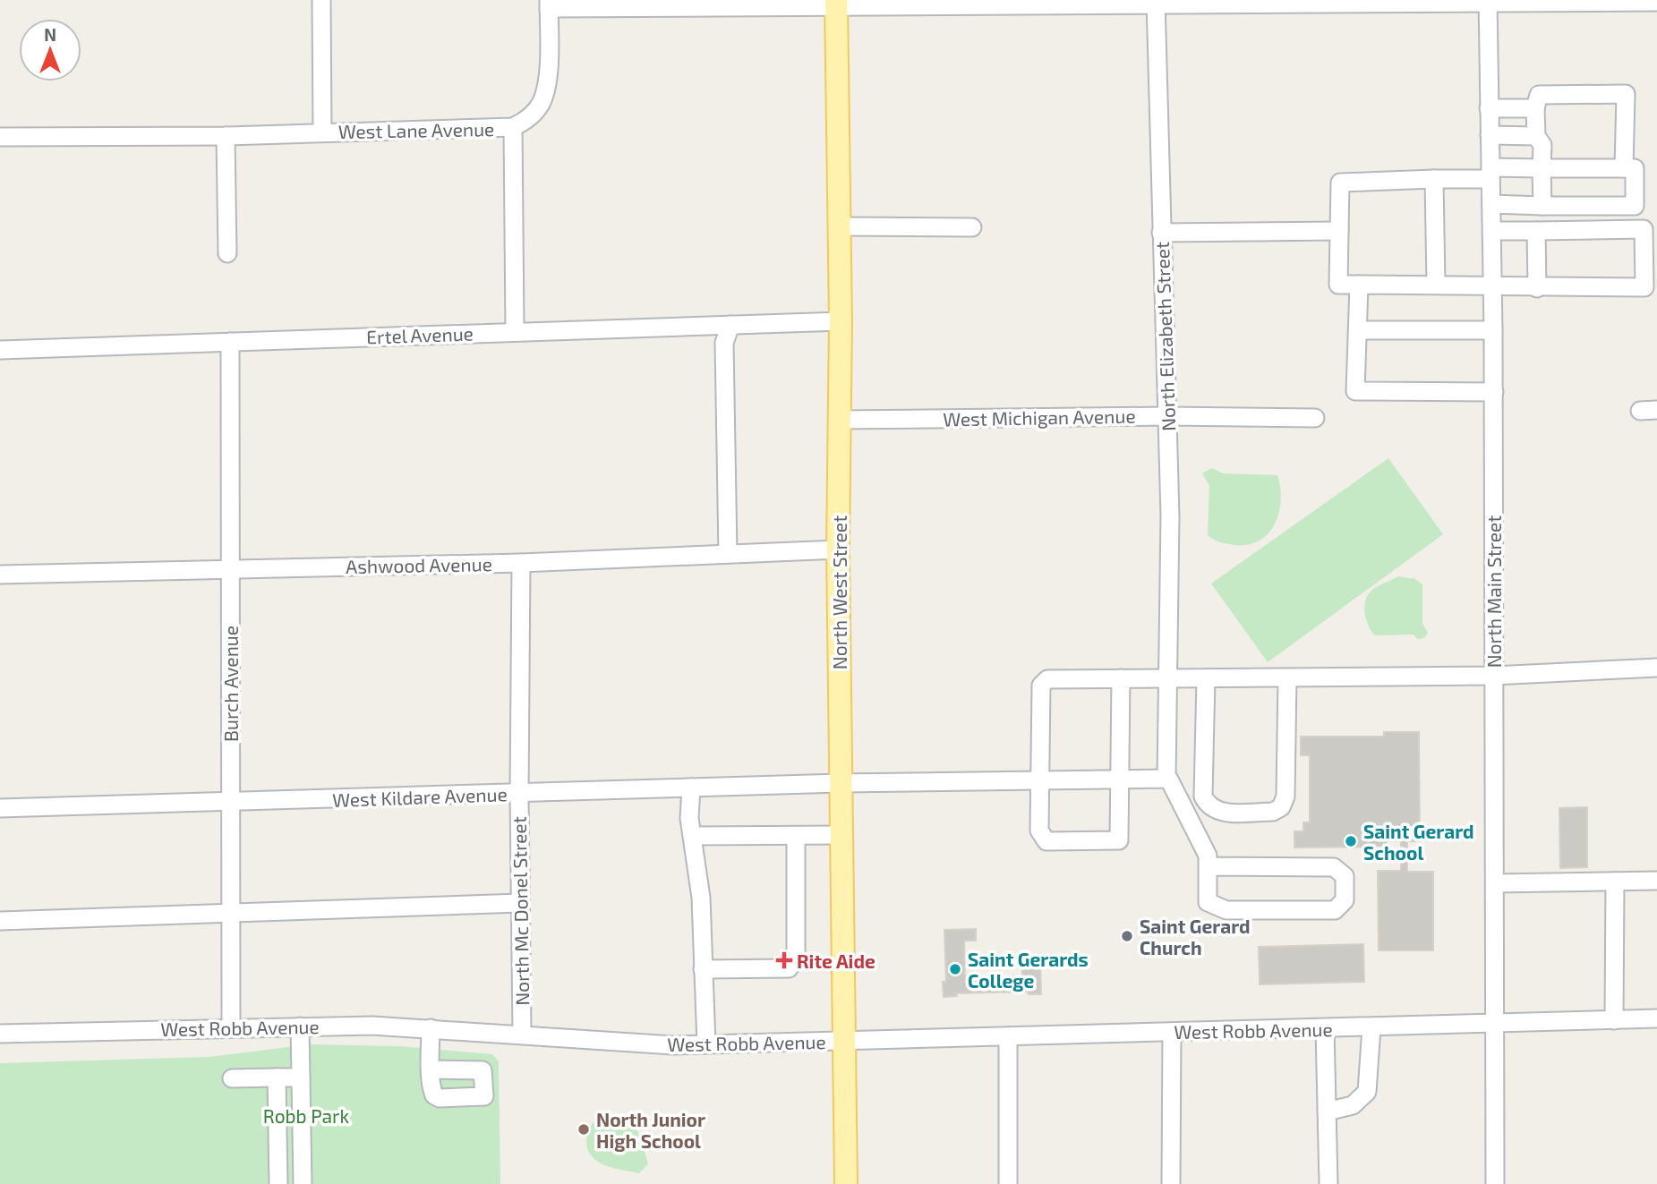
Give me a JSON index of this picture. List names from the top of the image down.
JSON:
{
  "streets": {
    "main road": ["North West Street"],
    "street": [
      "West Lane Avenue",
      "Ertel Avenue",
      "North Elizabeth Street",
      "West Michigan Avenue",
      "Ashwood Avenue",
      "North Main Street",
      "Burch Avenue",
      "West Kildare Avenue",
      "North Mc Donel Street",
      "West Robb Avenue"
    ]
  },
  "crossings": [
    ["West Lane Avenue", "North Elizabeth Street"],
    ["West Lane Avenue", "North Main Street"],
    ["West Lane Avenue", "North West Street"],
    ["Ertel Avenue", "North West Street"],
    ["Ertel Avenue", "Burch Avenue"],
    ["North Elizabeth Street", "West Michigan Avenue"],
    ["North Elizabeth Street", "West Kildare Avenue"],
    ["West Michigan Avenue", "North West Street"],
    ["Ashwood Avenue", "North West Street"],
    ["Ashwood Avenue", "Burch Avenue"],
    ["Ashwood Avenue", "North Mc Donel Street"],
    ["North Main Street", "West Robb Avenue"],
    ["North West Street", "West Kildare Avenue"],
    ["North West Street", "West Robb Avenue"],
    ["Burch Avenue", "West Kildare Avenue"],
    ["Burch Avenue", "West Robb Avenue"],
    ["West Kildare Avenue", "North Mc Donel Street"],
    ["North Mc Donel Street", "West Robb Avenue"]
  ],
  "parks": ["Robb Park"],
  "places": {
    "other": [
      "Saint Gerard School",
      "Saint Gerard Church",
      "Saint Gerards College",
      "North Junior High School"
    ],
    "health": ["Rite Aide"]
  },
  "north": "top"
}
